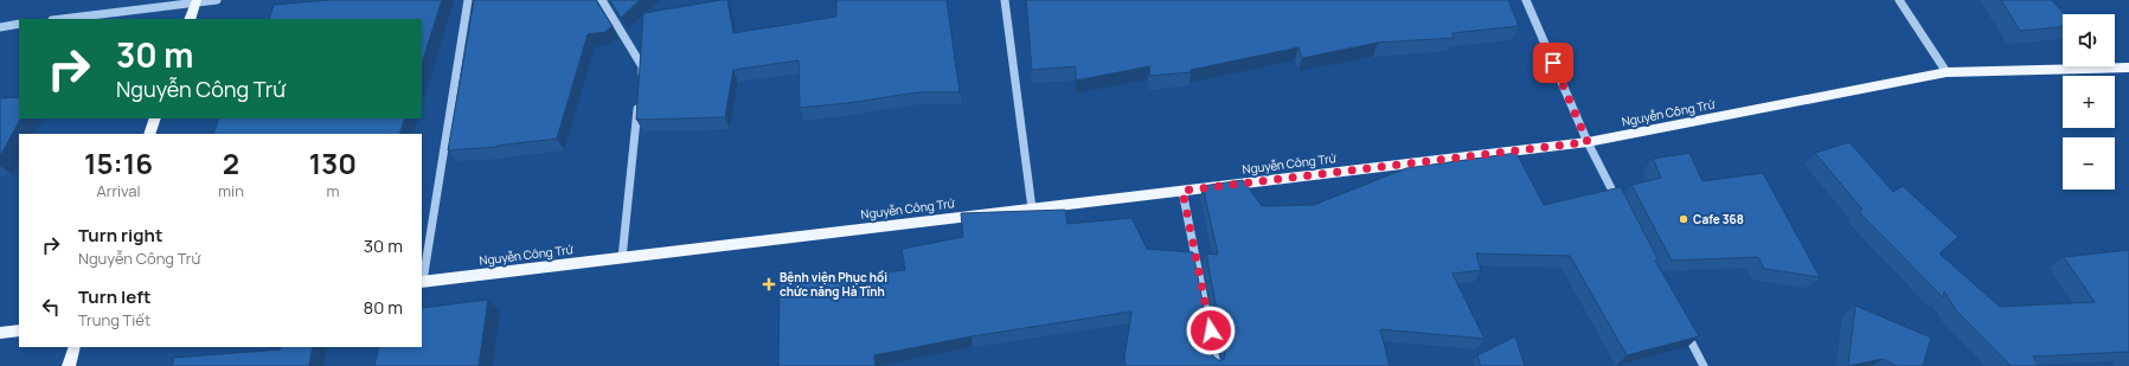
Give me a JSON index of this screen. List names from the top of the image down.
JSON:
{
  "streets": {
    "main road": ["Nguyễn Công Trứ"]
  },
  "places": {
    "other": ["Cafe 368"],
    "health": ["Bệnh viện Phục hồi chức năng Hà Tĩnh"]
  },
  "page": {
    "map_buttons": ["+", "−"],
    "turn": ["30 m", "Nguyễn Công Trứ"],
    "eta": [
      "15:16",
      "Arrival",
      "2",
      "min",
      "130",
      "m"
    ],
    "list": [
      {
        "name": "Turn right",
        "note": "Nguyễn Công Trứ",
        "value": "30 m"
      },
      {
        "name": "Turn left",
        "note": "Trung Tiết",
        "value": "80 m"
      }
    ]
  }
}
